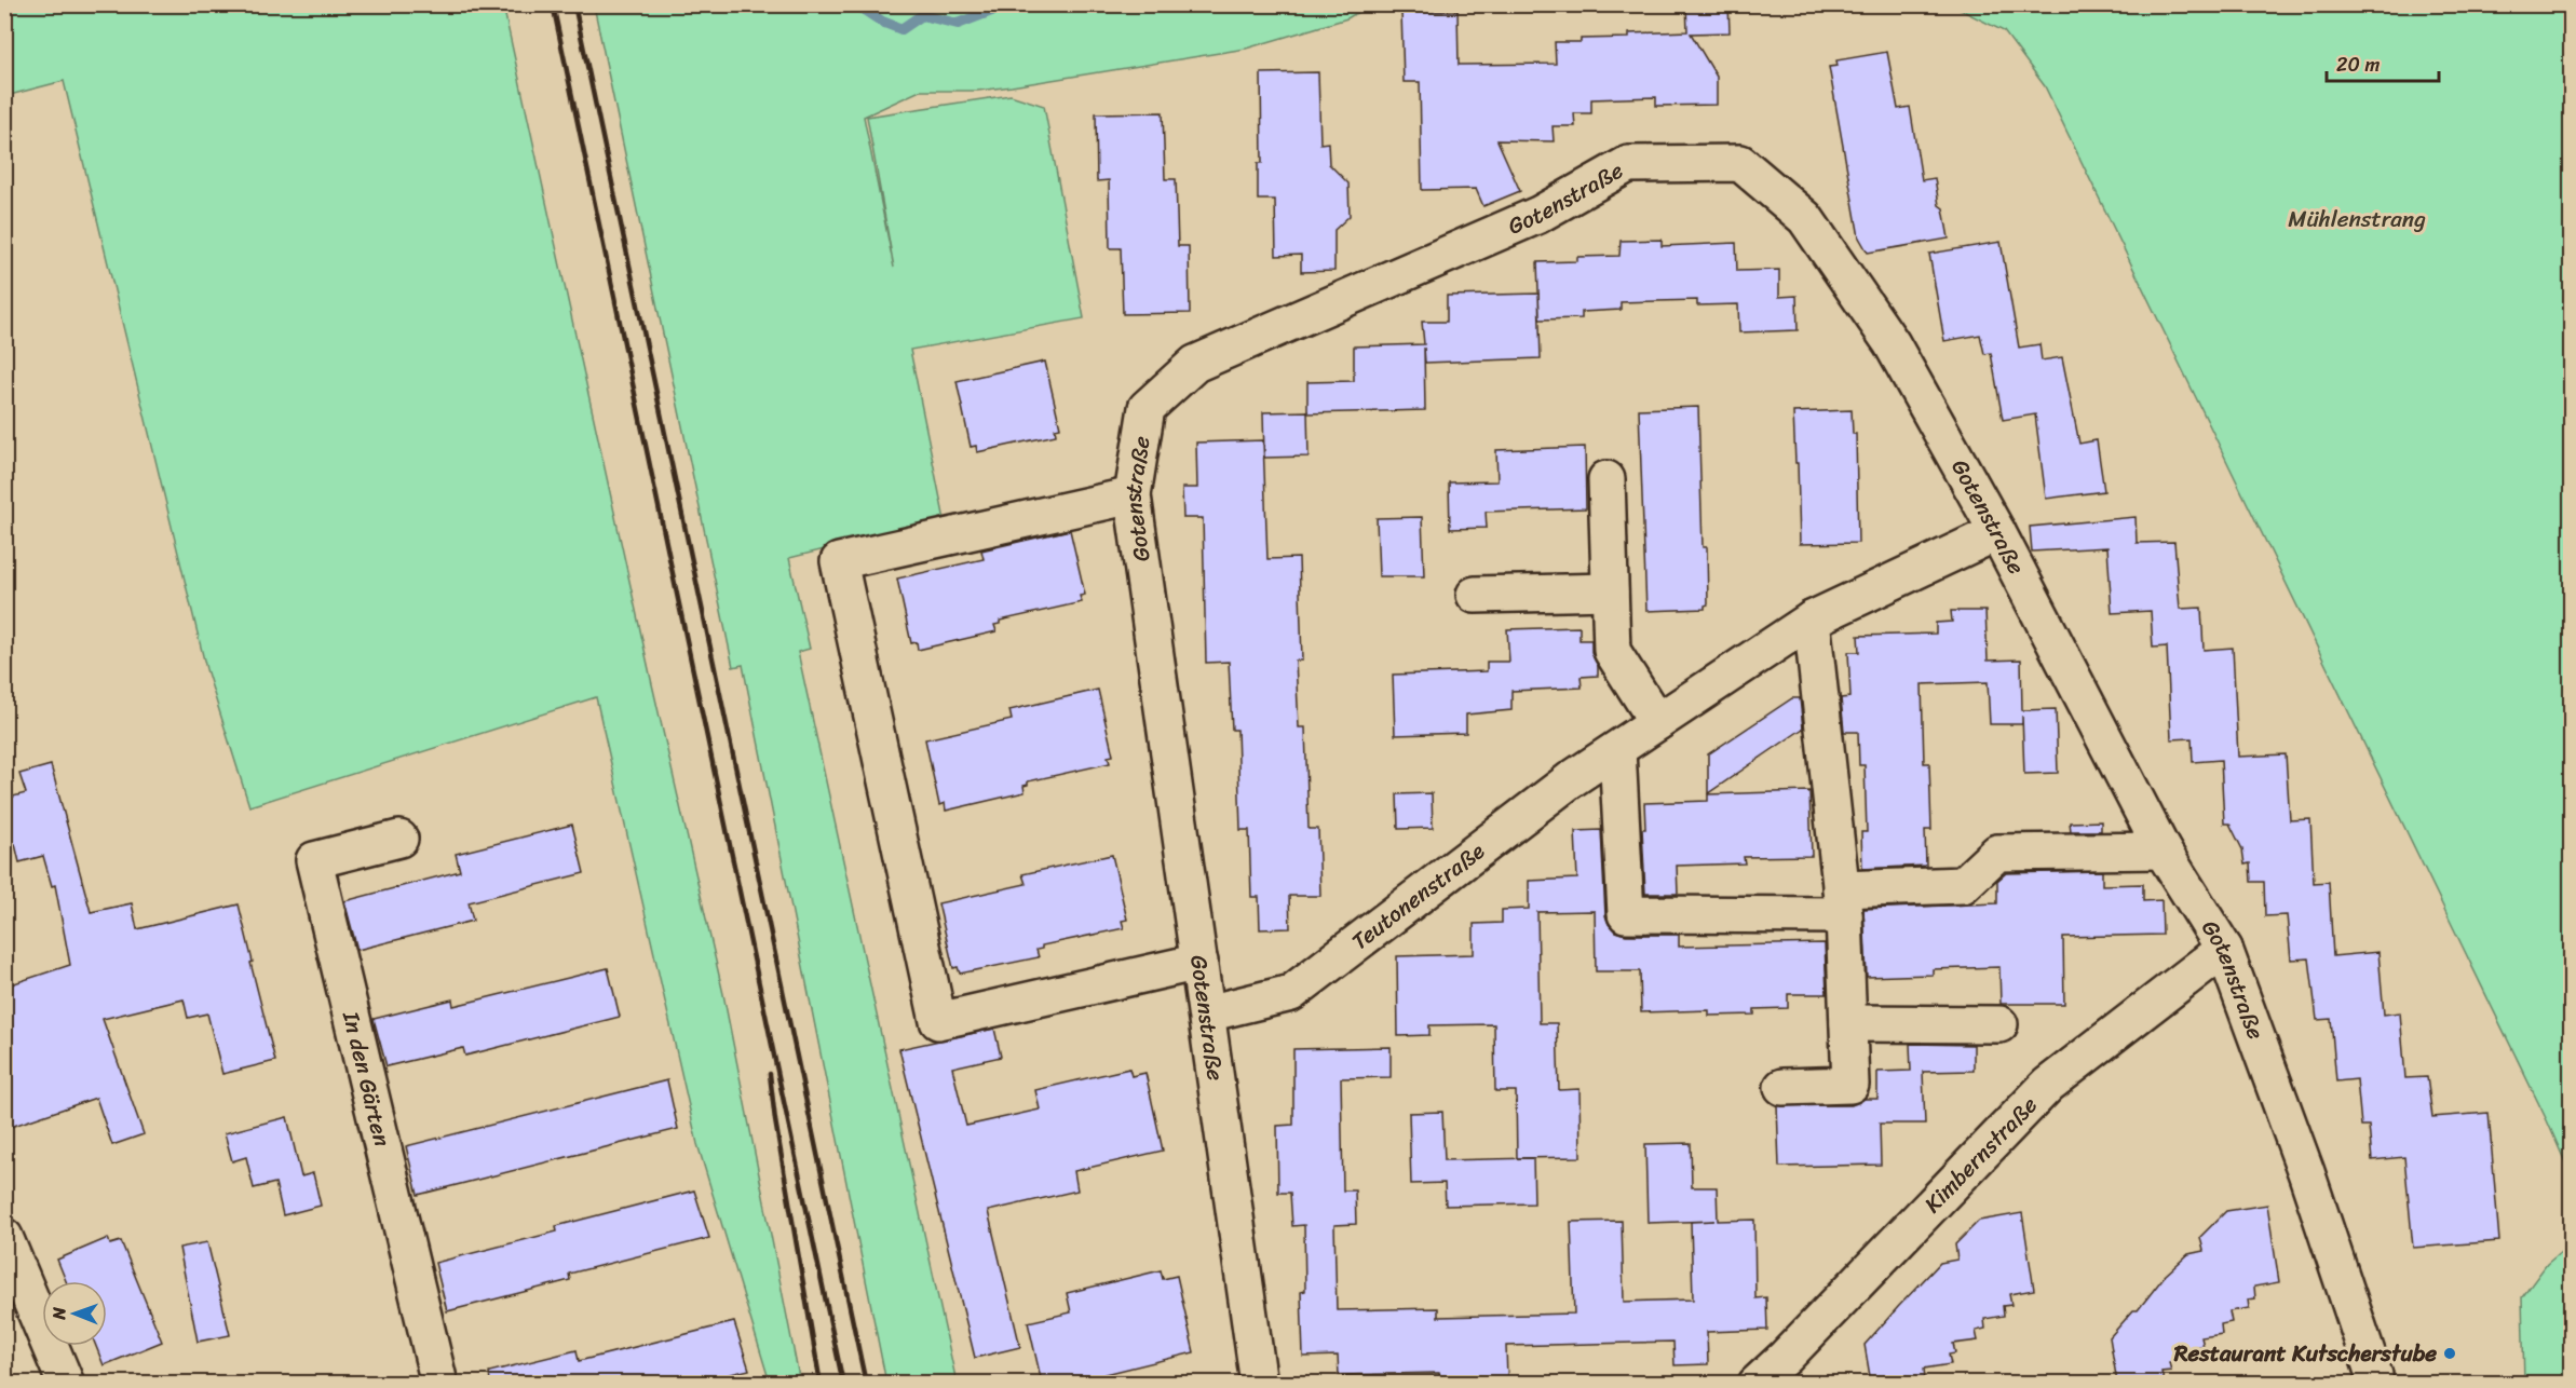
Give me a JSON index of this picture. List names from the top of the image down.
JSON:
{
  "streets": {
    "street": [
      "Gotenstraße",
      "Teutonenstraße",
      "In den Gärten",
      "Kimbernstraße"
    ]
  },
  "crossings": [
    ["Gotenstraße", "Teutonenstraße"],
    ["Gotenstraße", "Kimbernstraße"]
  ],
  "parks": ["Mühlenstrang"],
  "places": ["Restaurant Kutscherstube"],
  "scale_bar": "20 m",
  "north": "left"
}
